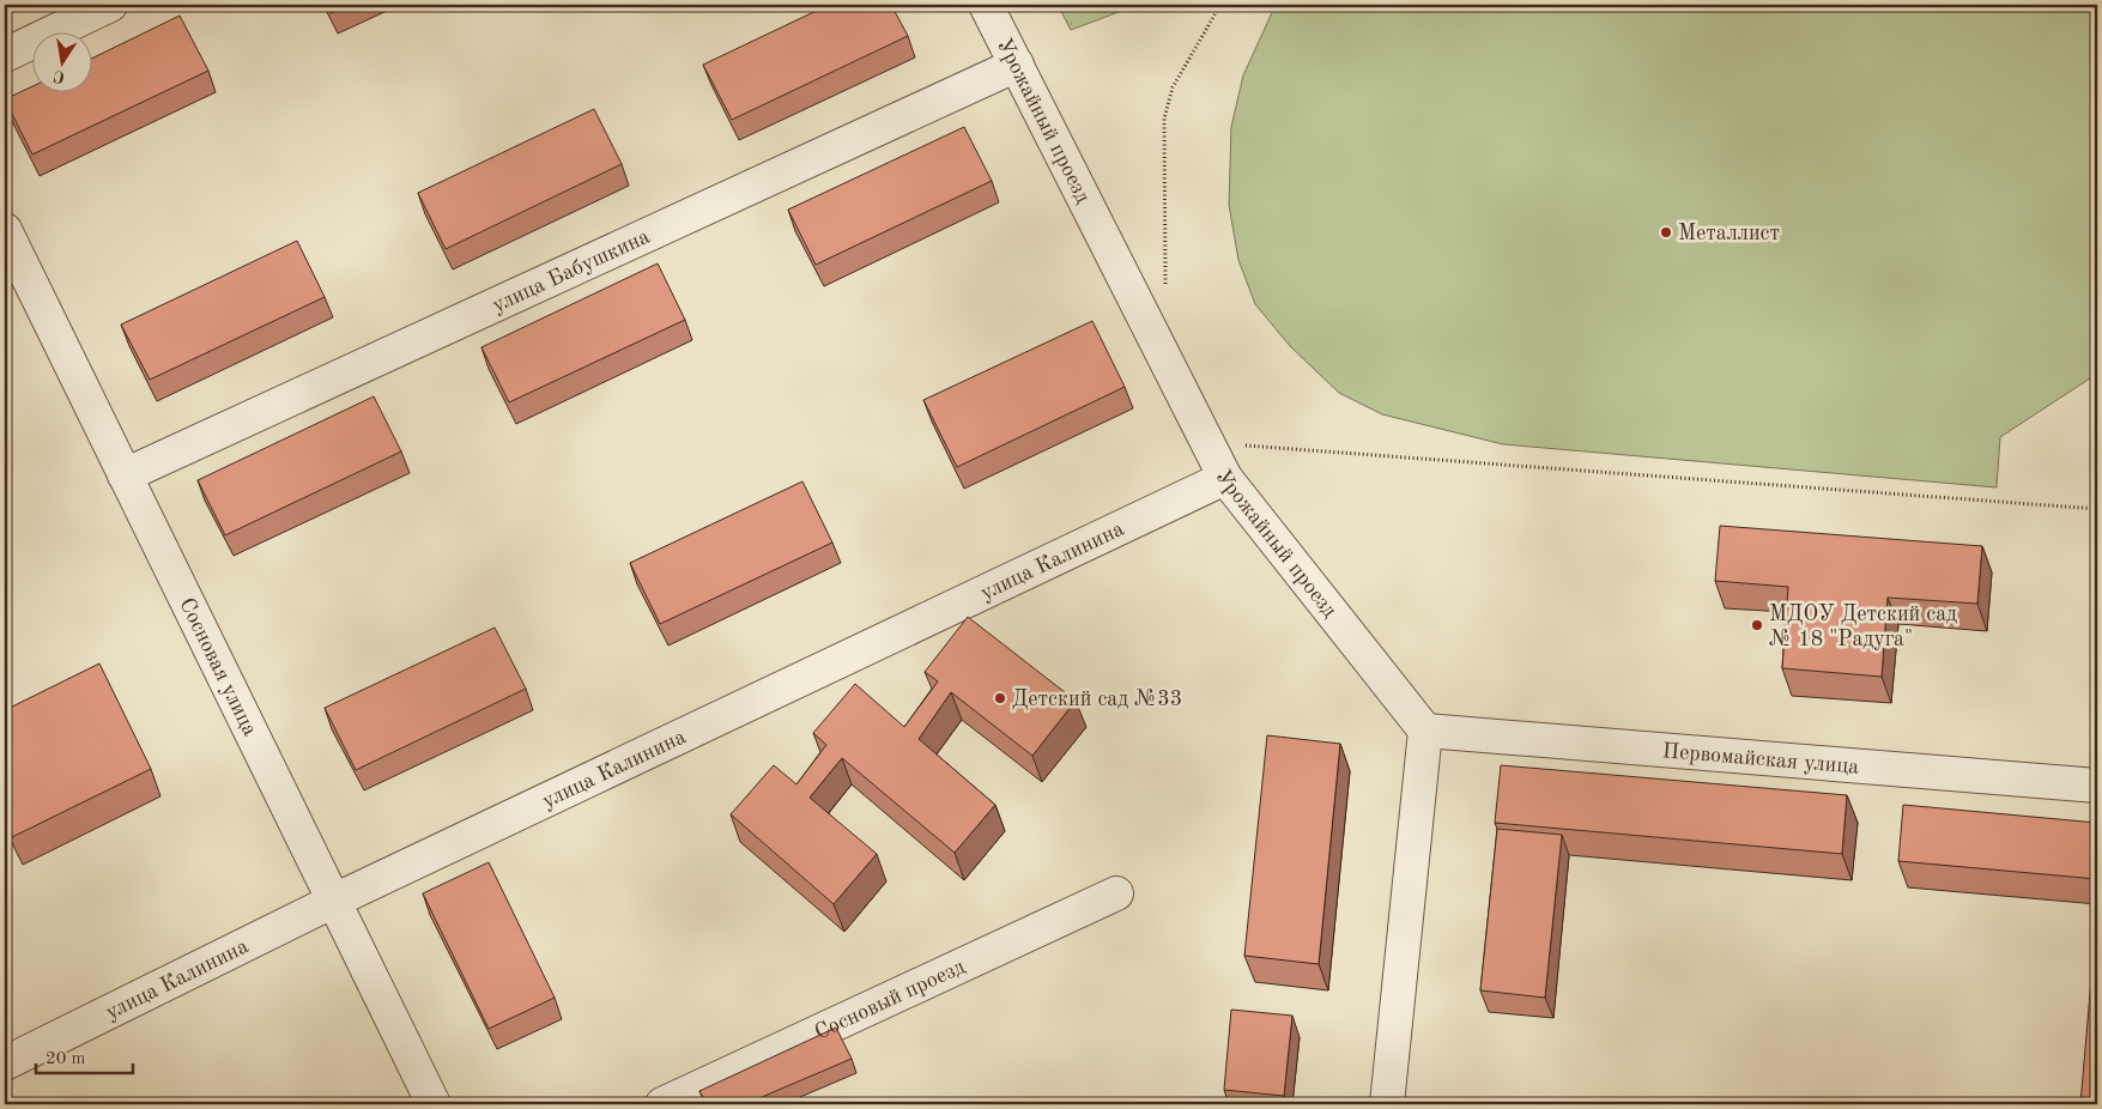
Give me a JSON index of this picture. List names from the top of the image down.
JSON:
{
  "streets": {
    "street": [
      "Урожайный проезд",
      "улица Бабушкина",
      "улица Калинина",
      "Сосновая улица",
      "Первомайская улица",
      "Сосновый проезд"
    ]
  },
  "crossings": [
    ["Урожайный проезд", "улица Бабушкина"],
    ["Урожайный проезд", "улица Калинина"],
    ["Урожайный проезд", "Первомайская улица"],
    ["улица Бабушкина", "Сосновая улица"],
    ["улица Калинина", "Сосновая улица"]
  ],
  "places": ["Металлист", "МДОУ Детский сад № 18 \"Радуга\"", "Детский сад №33"],
  "scale_bar": "20 m",
  "north": "bottom"
}
